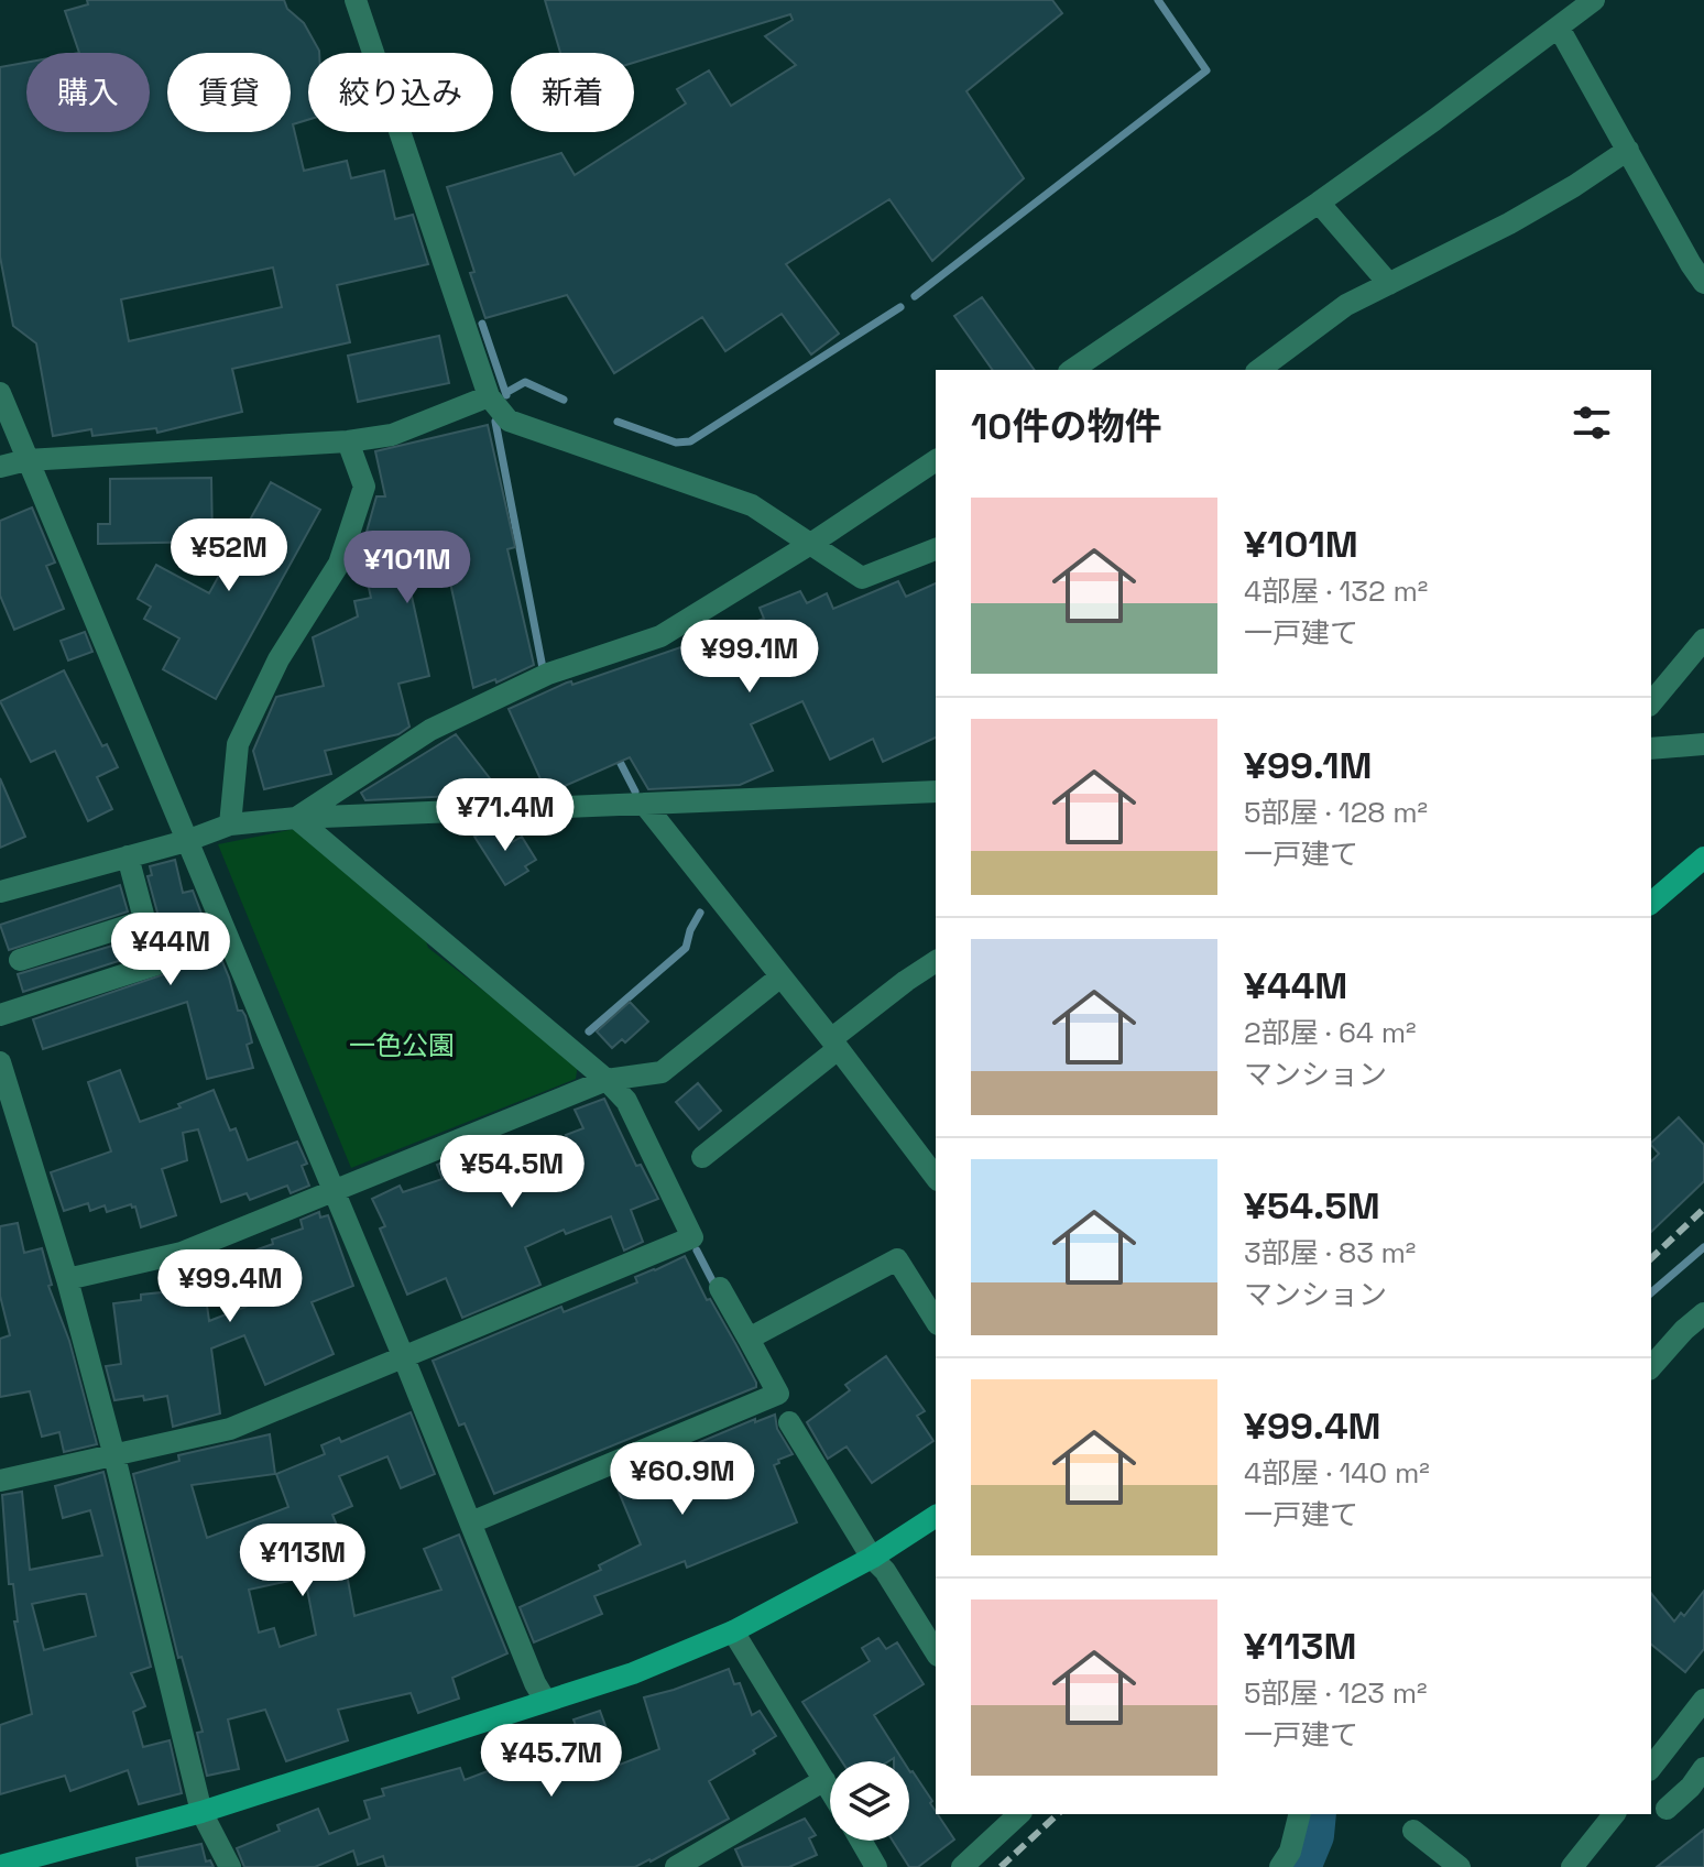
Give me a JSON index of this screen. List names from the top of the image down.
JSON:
{
  "parks": ["一色公園"],
  "page": {
    "chip": [
      "購入",
      "賃貸",
      "絞り込み",
      "新着"
    ],
    "heading": "10件の物件",
    "list": [
      {
        "name": "¥101M",
        "note": "4部屋 · 132 m² · 一戸建て"
      },
      {
        "name": "¥99.1M",
        "note": "5部屋 · 128 m² · 一戸建て"
      },
      {
        "name": "¥44M",
        "note": "2部屋 · 64 m² · マンション"
      },
      {
        "name": "¥54.5M",
        "note": "3部屋 · 83 m² · マンション"
      },
      {
        "name": "¥99.4M",
        "note": "4部屋 · 140 m² · 一戸建て"
      },
      {
        "name": "¥113M",
        "note": "5部屋 · 123 m² · 一戸建て"
      }
    ],
    "price": [
      "¥52M",
      "¥101M",
      "¥99.1M",
      "¥71.4M",
      "¥44M",
      "¥54.5M",
      "¥99.4M",
      "¥60.9M",
      "¥113M",
      "¥45.7M"
    ]
  }
}
